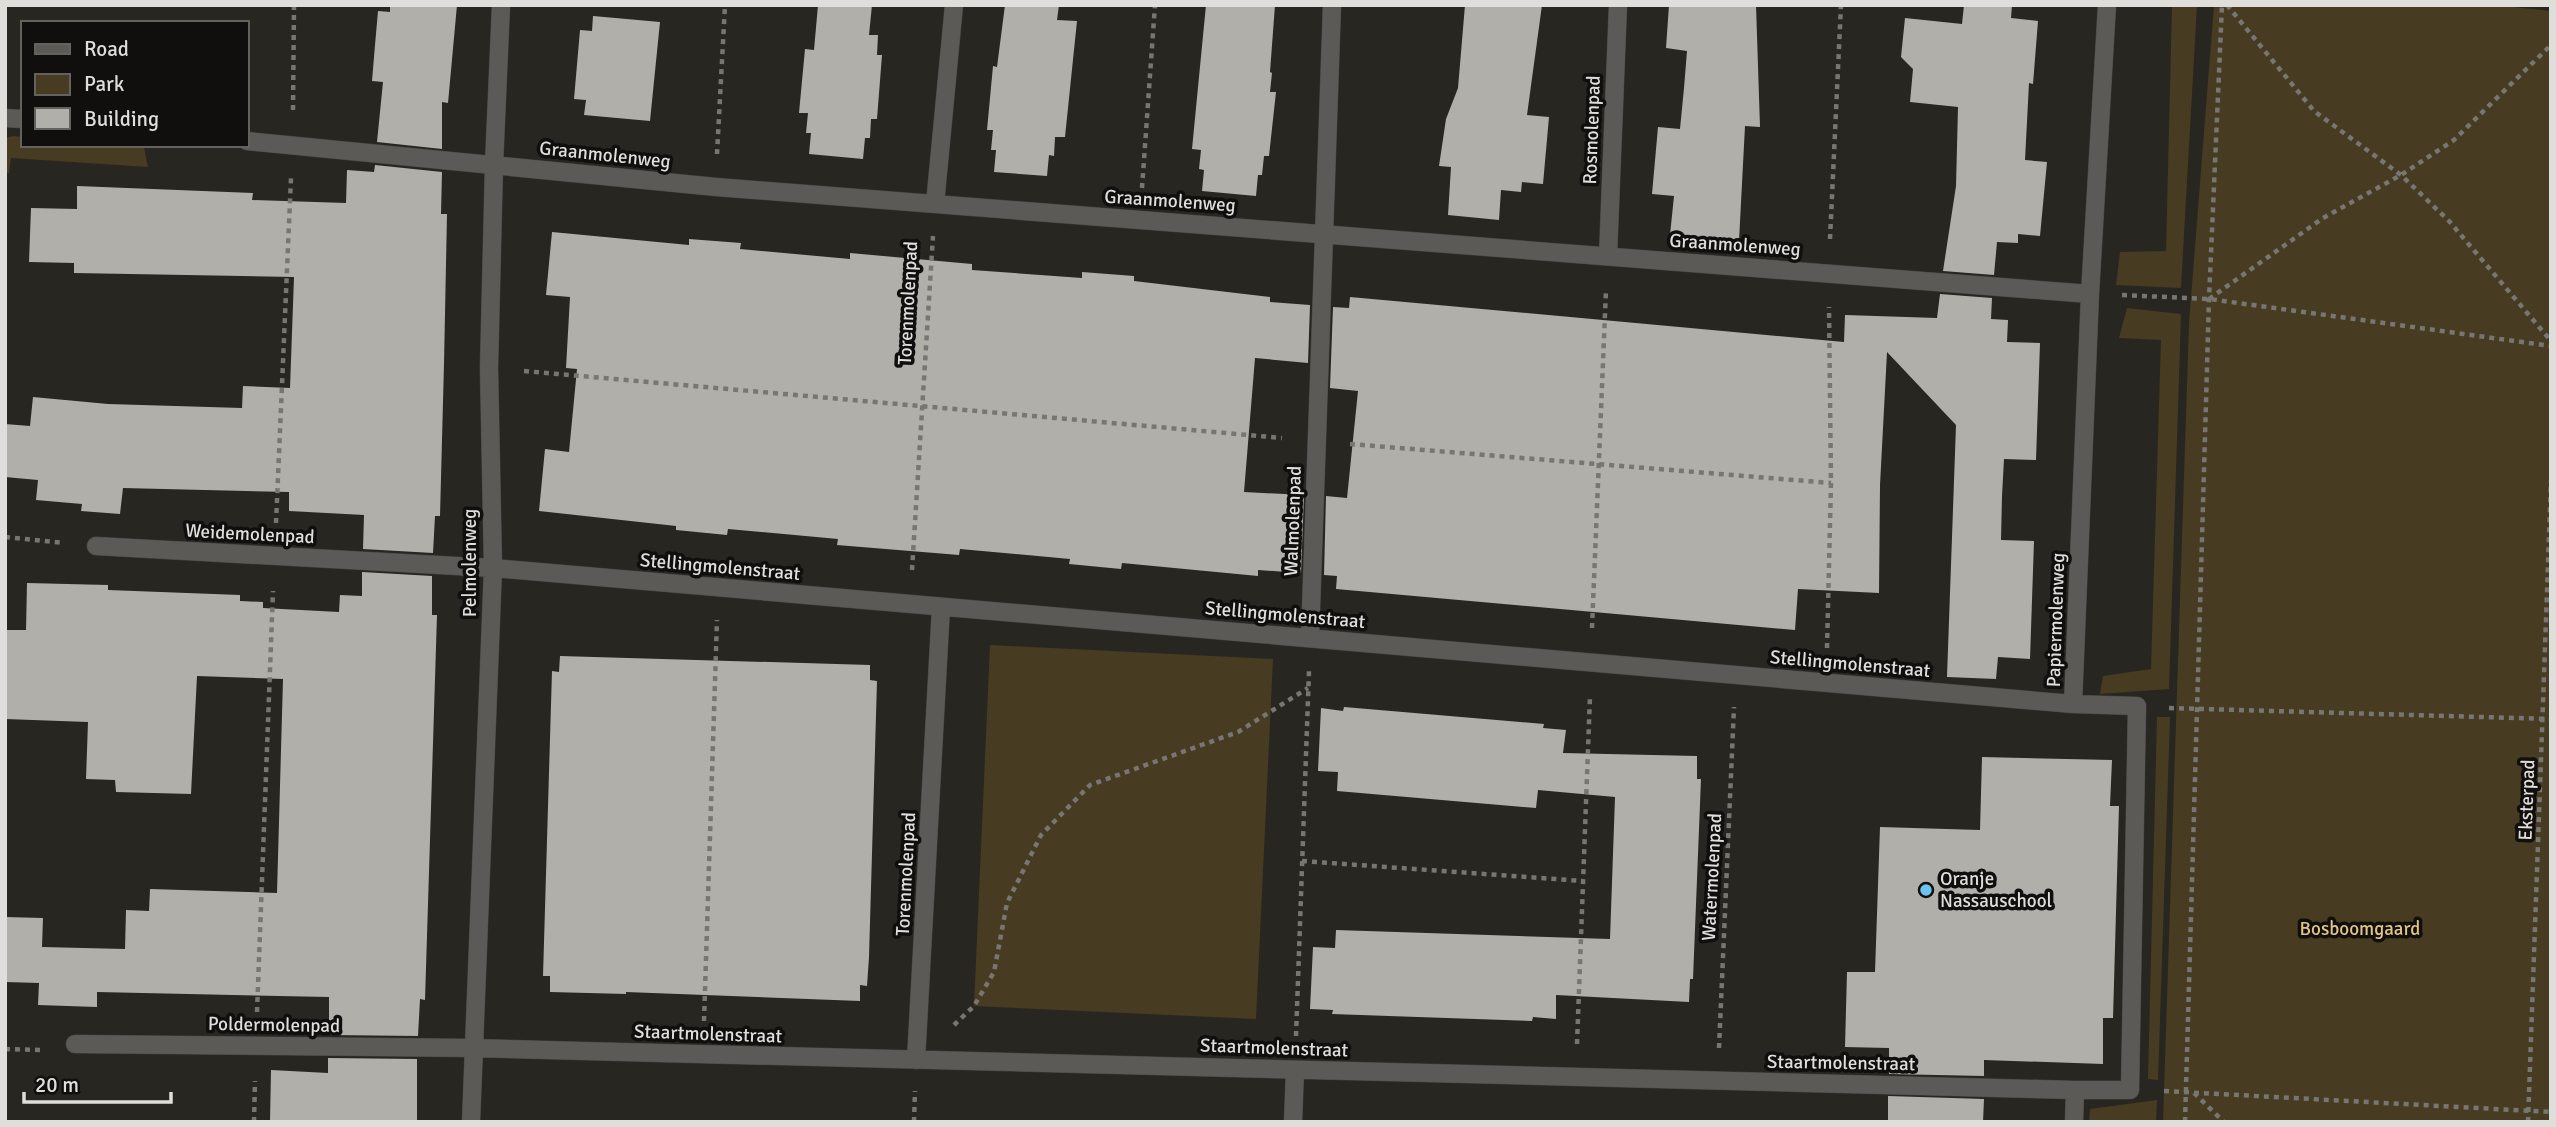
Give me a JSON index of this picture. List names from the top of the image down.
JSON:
{
  "streets": {
    "street": [
      "Rosmolenpad",
      "Graanmolenweg",
      "Torenmolenpad",
      "Walmolenpad",
      "Weidemolenpad",
      "Pelmolenweg",
      "Stellingmolenstraat",
      "Papiermolenweg",
      "Poldermolenpad",
      "Staartmolenstraat"
    ],
    "path": ["Eksterpad", "Watermolenpad"]
  },
  "crossings": [
    ["Rosmolenpad", "Graanmolenweg"],
    ["Graanmolenweg", "Torenmolenpad"],
    ["Graanmolenweg", "Walmolenpad"],
    ["Graanmolenweg", "Pelmolenweg"],
    ["Graanmolenweg", "Papiermolenweg"],
    ["Torenmolenpad", "Stellingmolenstraat"],
    ["Torenmolenpad", "Staartmolenstraat"],
    ["Walmolenpad", "Stellingmolenstraat"],
    ["Weidemolenpad", "Pelmolenweg"],
    ["Weidemolenpad", "Stellingmolenstraat"],
    ["Pelmolenweg", "Stellingmolenstraat"],
    ["Pelmolenweg", "Poldermolenpad"],
    ["Pelmolenweg", "Staartmolenstraat"],
    ["Stellingmolenstraat", "Papiermolenweg"],
    ["Stellingmolenstraat", "Watermolenpad"],
    ["Watermolenpad", "Staartmolenstraat"],
    ["Poldermolenpad", "Staartmolenstraat"]
  ],
  "parks": ["Bosboomgaard"],
  "places": ["Oranje Nassauschool"],
  "legend": ["Road", "Park", "Building"],
  "scale_bar": "20 m"
}
